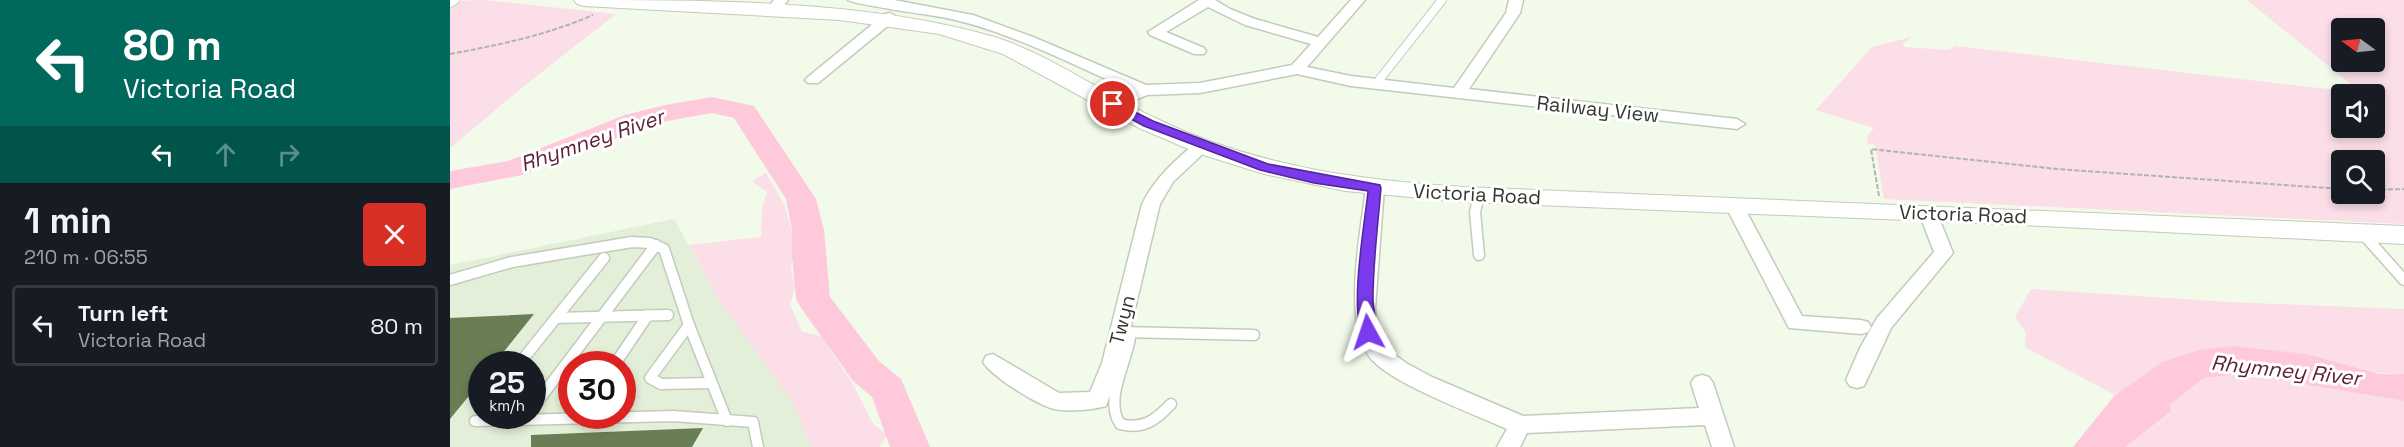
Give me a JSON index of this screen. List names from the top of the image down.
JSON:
{
  "streets": {
    "main road": ["Victoria Road"],
    "street": ["Railway View", "Twyn"]
  },
  "crossings": [
    ["Victoria Road", "Twyn"]
  ],
  "water": ["Rhymney River"],
  "north": "left",
  "page": {
    "turn": ["80 m", "Victoria Road"],
    "heading": ["1 min", "210 m · 06:55"],
    "list": [
      {
        "name": "Turn left",
        "note": "Victoria Road",
        "value": "80 m"
      }
    ],
    "speed": "25 km/h",
    "limit": "30"
  }
}
